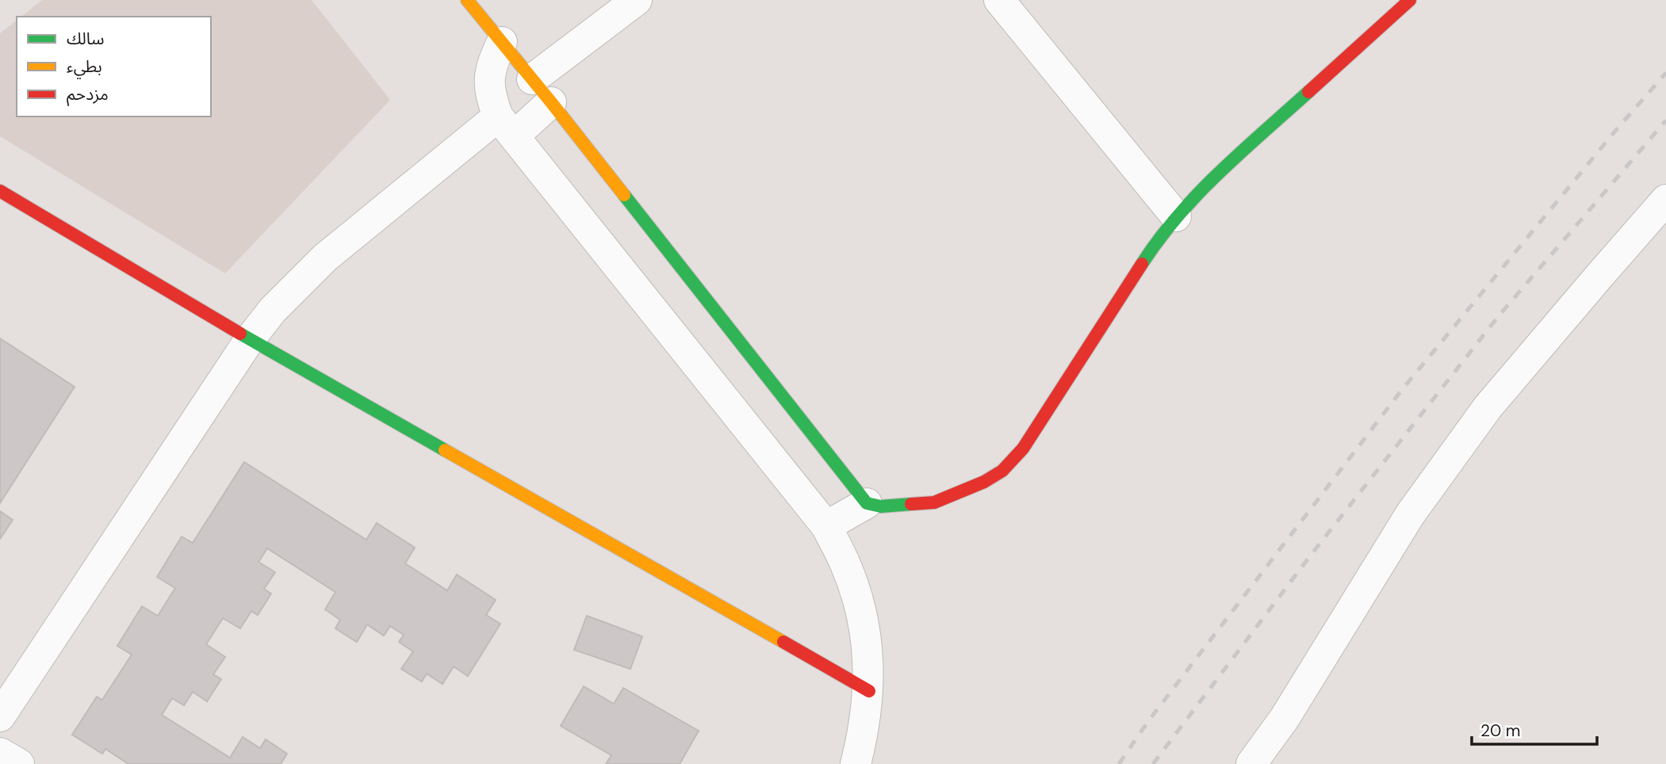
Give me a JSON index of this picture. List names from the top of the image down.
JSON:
{
  "legend": ["سالك", "بطيء", "مزدحم"],
  "scale_bar": "20 m"
}
